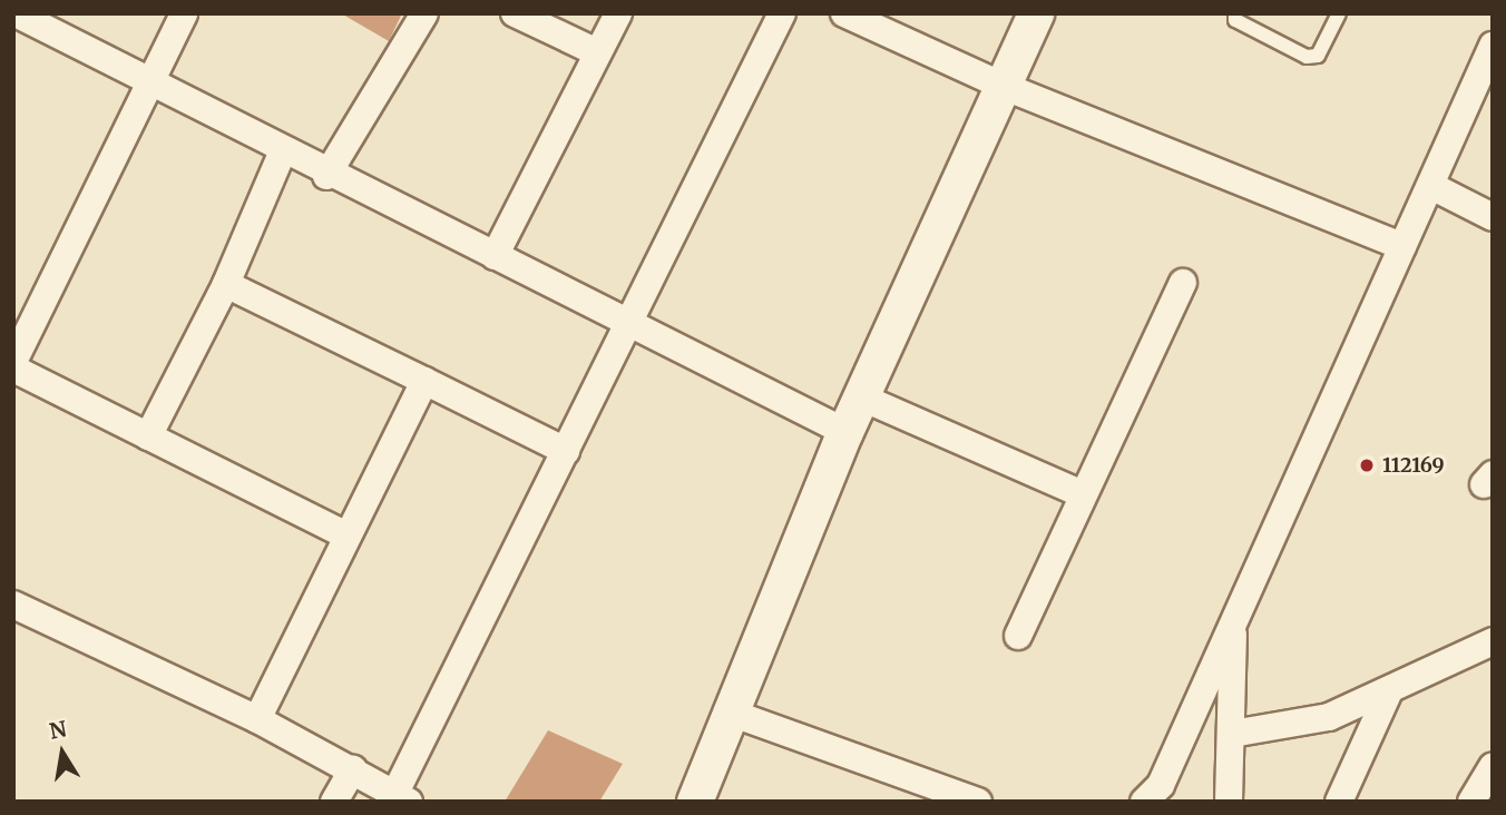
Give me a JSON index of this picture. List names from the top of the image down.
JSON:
{
  "places": ["112169"],
  "north": "top"
}
